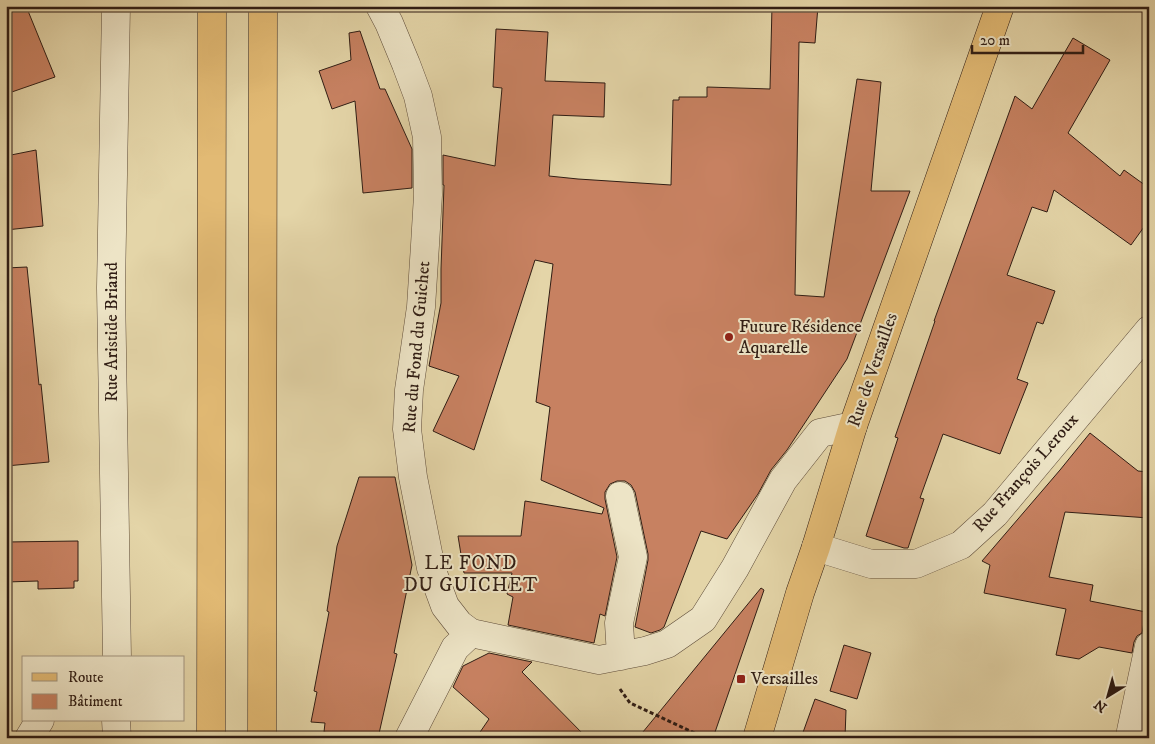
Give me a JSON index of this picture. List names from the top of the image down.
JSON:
{
  "streets": {
    "main road": ["Rue de Versailles"],
    "street": ["Rue Aristide Briand", "Rue du Fond du Guichet", "Rue François Leroux"]
  },
  "crossings": [
    ["Rue de Versailles", "Rue François Leroux"]
  ],
  "districts": ["LE FOND DU GUICHET"],
  "places": {
    "other": ["Future Résidence Aquarelle"],
    "transit": ["Versailles"]
  },
  "legend": ["Route", "Bâtiment"],
  "scale_bar": "20 m",
  "north": "bottom left"
}
